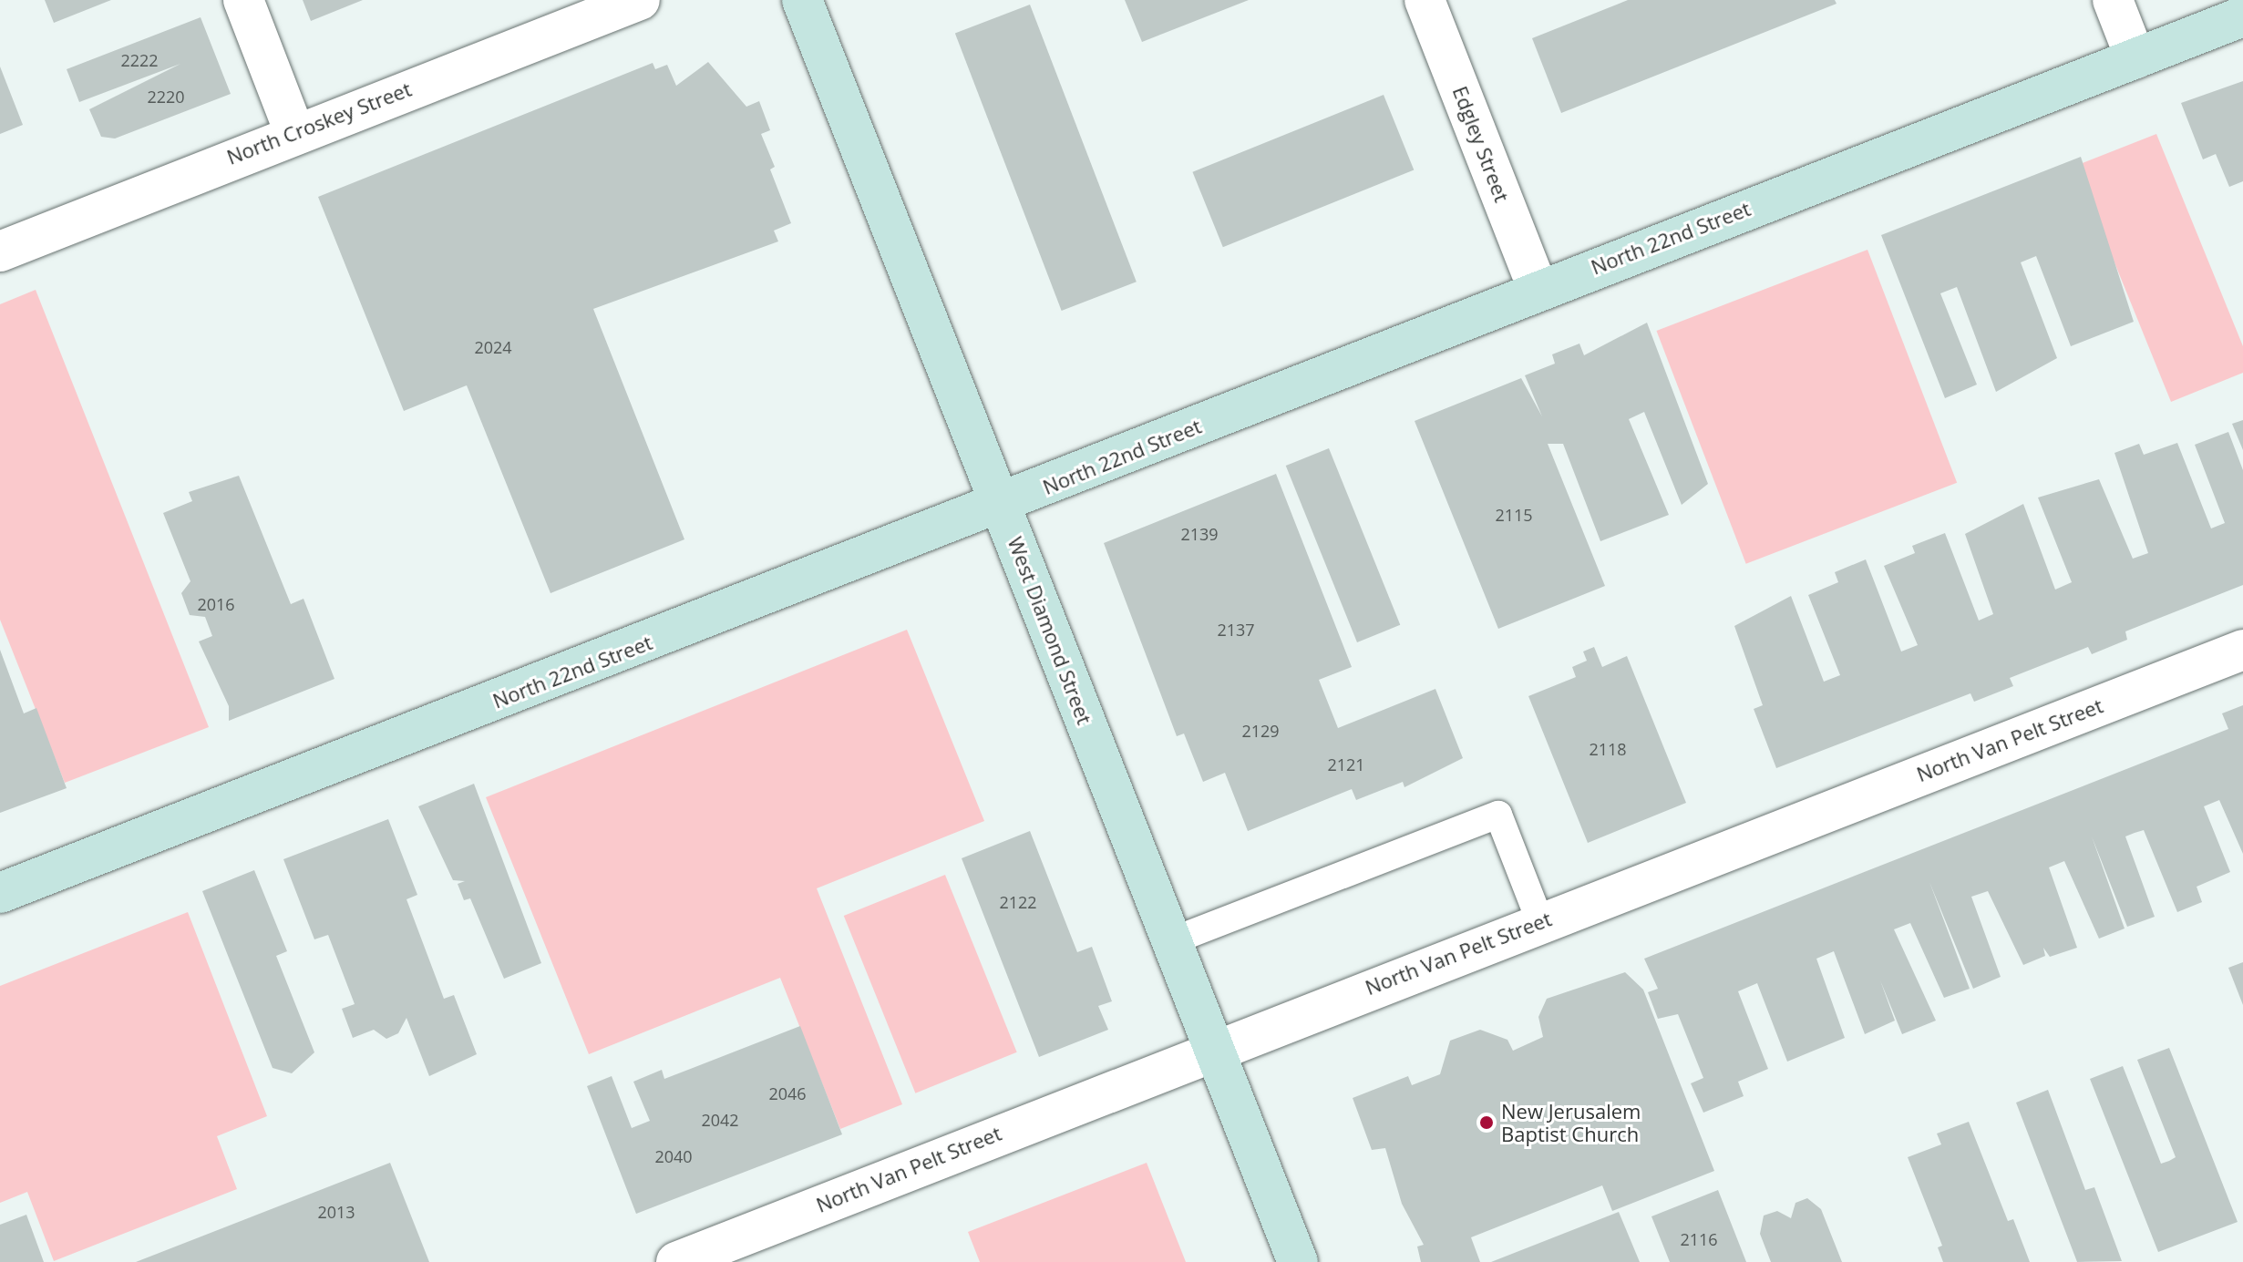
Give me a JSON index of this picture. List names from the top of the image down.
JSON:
{
  "streets": {
    "main road": ["North 22nd Street", "West Diamond Street"],
    "street": ["North Croskey Street", "Edgley Street", "North Van Pelt Street"]
  },
  "crossings": [
    ["Edgley Street", "North 22nd Street"],
    ["North 22nd Street", "West Diamond Street"],
    ["West Diamond Street", "North Van Pelt Street"]
  ],
  "places": ["New Jerusalem Baptist Church"],
  "house_numbers": [
    "2222",
    "2220",
    "2024",
    "2115",
    "2139",
    "2016",
    "2137",
    "2129",
    "2118",
    "2121",
    "2122",
    "2046",
    "2042",
    "2040",
    "2013",
    "2116"
  ]
}
